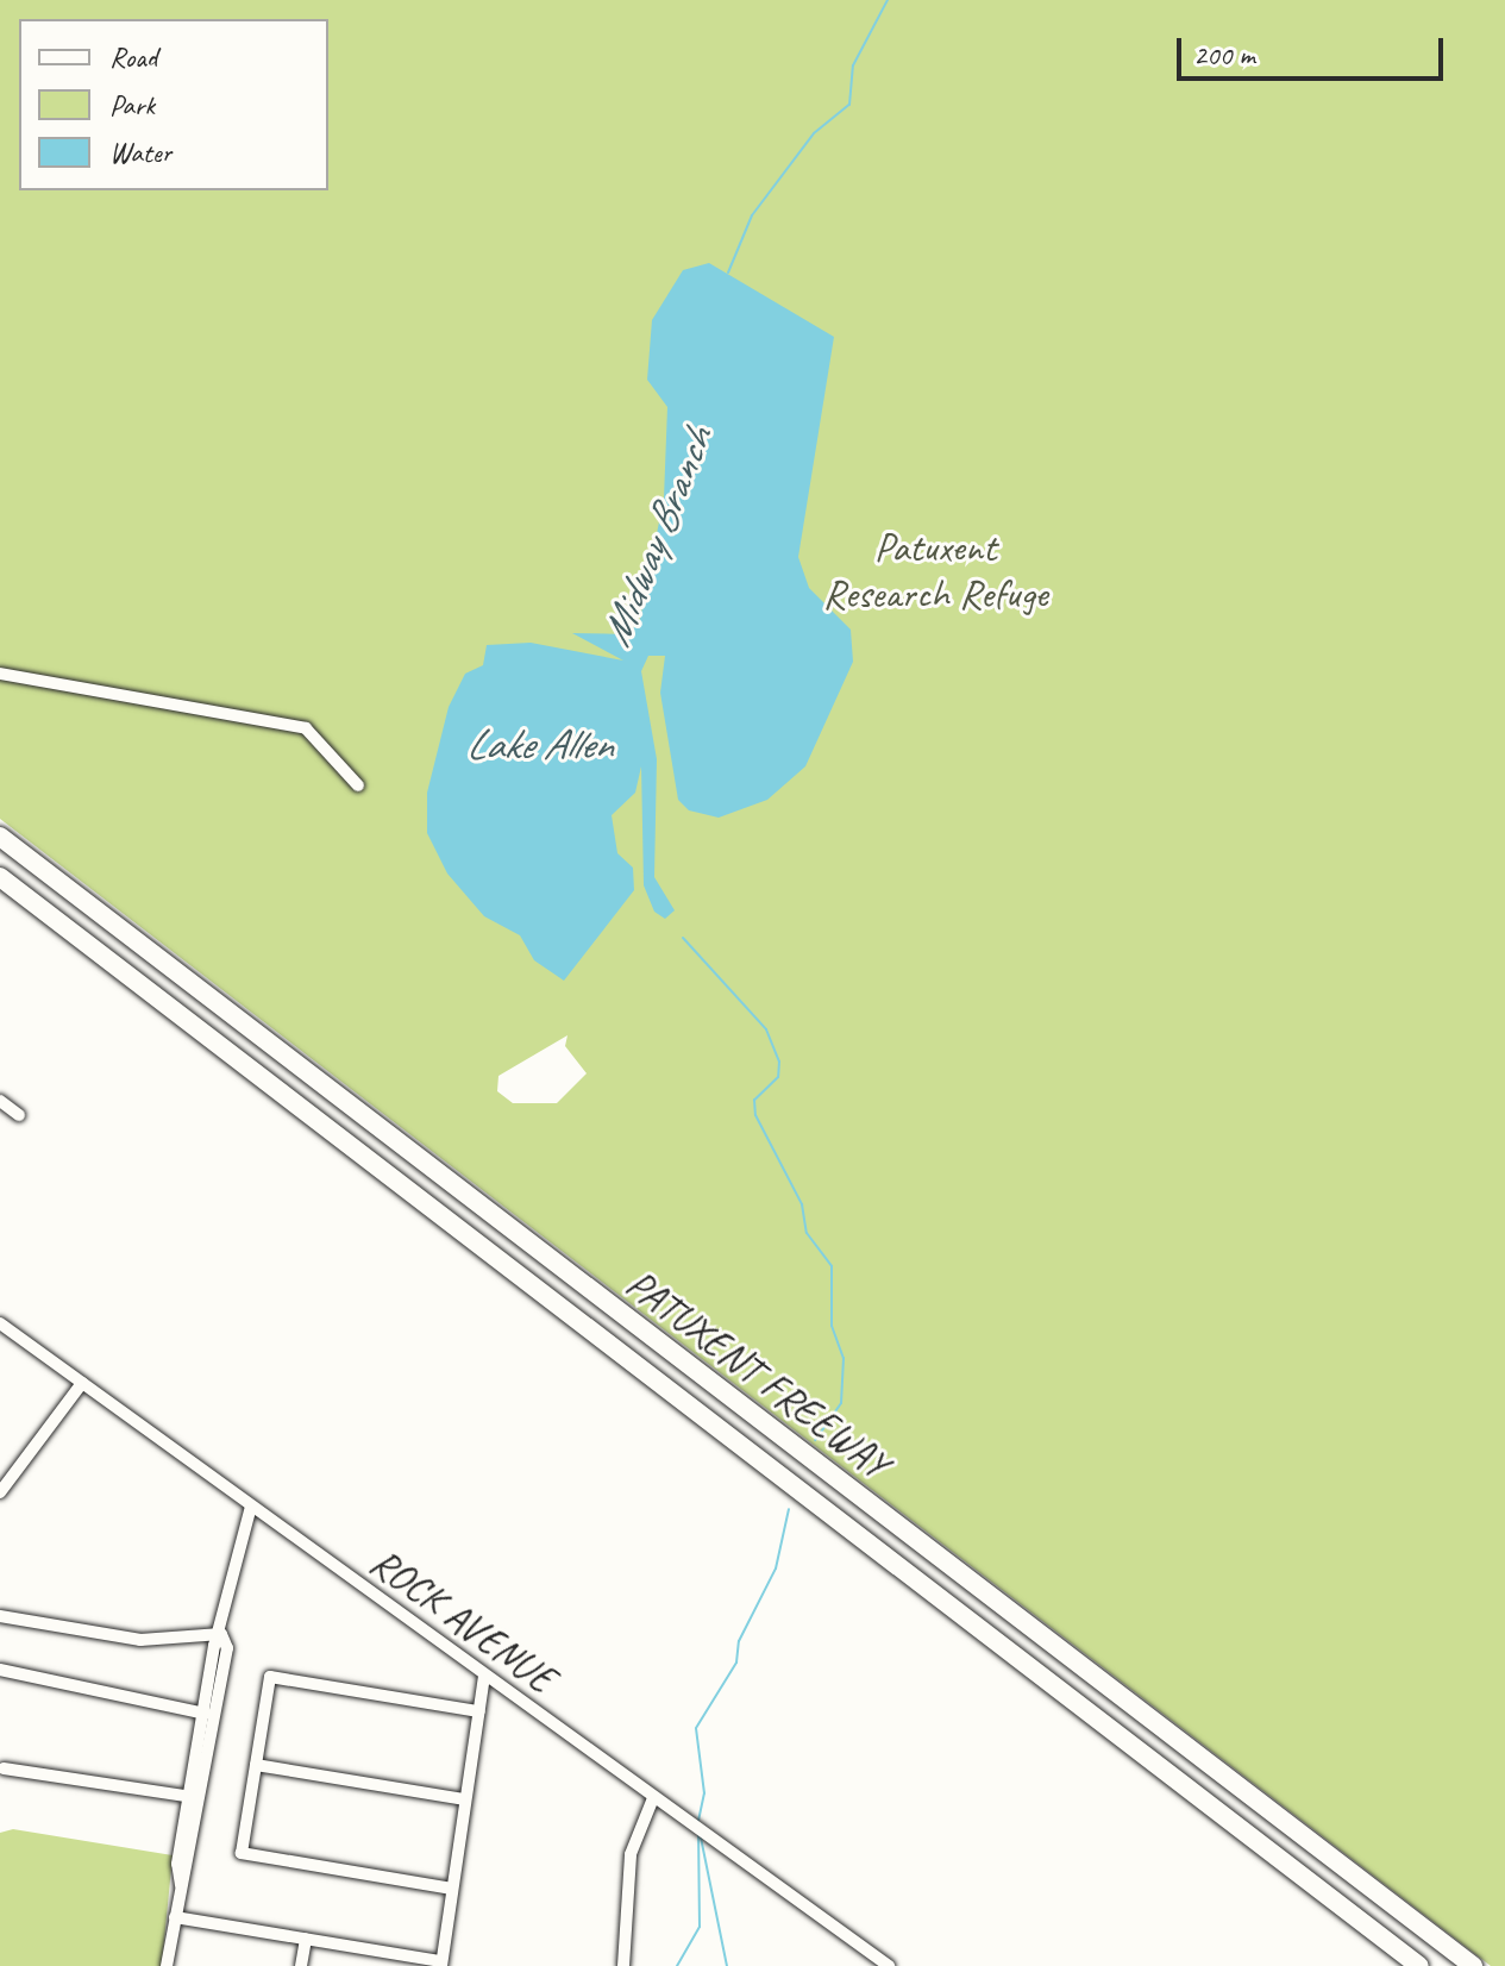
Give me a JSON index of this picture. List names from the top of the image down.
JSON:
{
  "streets": {
    "highway": ["PATUXENT FREEWAY"],
    "street": ["ROCK AVENUE"]
  },
  "water": ["Midway Branch", "Lake Allen"],
  "parks": ["Patuxent Research Refuge"],
  "legend": ["Road", "Park", "Water"],
  "scale_bar": "200 m"
}
